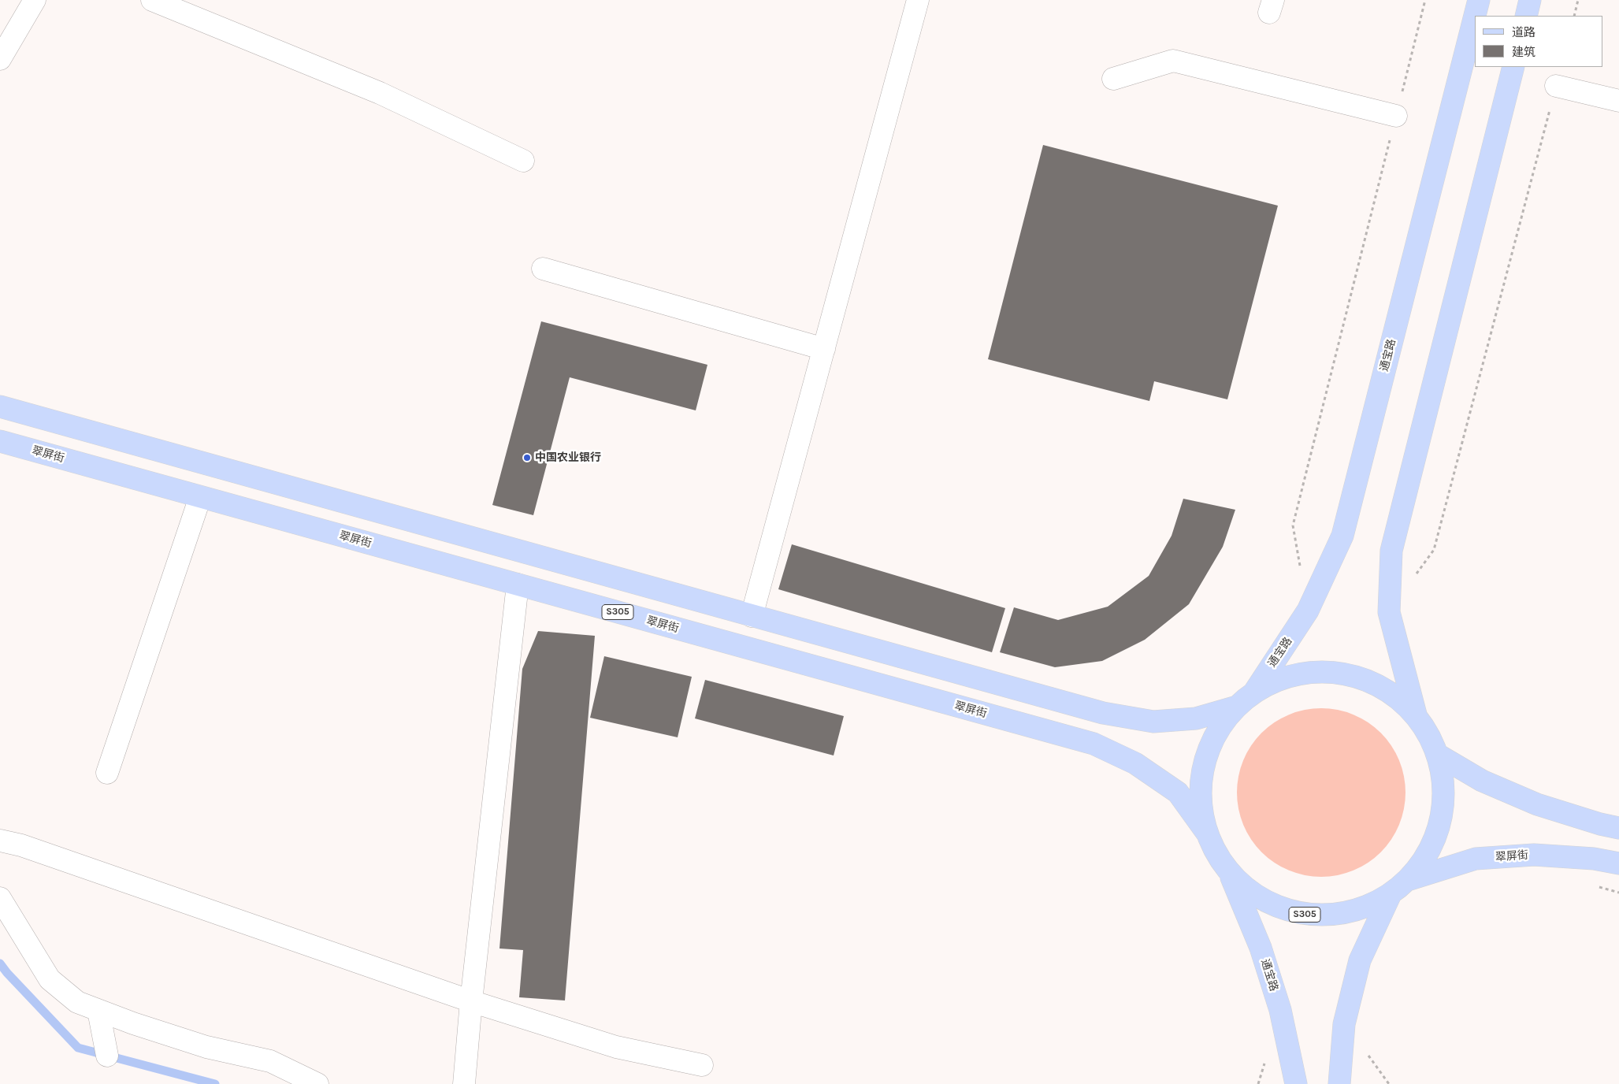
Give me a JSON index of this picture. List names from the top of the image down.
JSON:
{
  "streets": {
    "main road": ["通宝路", "翠屏街", "S305"]
  },
  "crossings": [
    ["通宝路", "S305"],
    ["翠屏街", "S305"]
  ],
  "places": ["中国农业银行"],
  "legend": ["道路", "建筑"]
}
